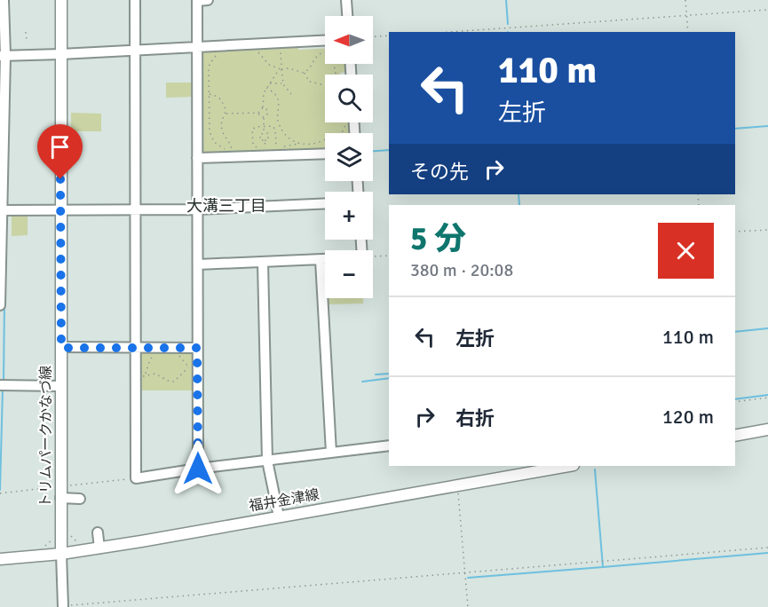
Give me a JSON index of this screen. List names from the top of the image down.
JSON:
{
  "streets": {
    "main road": ["トリムパークかなづ線", "福井金津線"]
  },
  "crossings": [
    ["トリムパークかなづ線", "福井金津線"]
  ],
  "districts": ["大溝三丁目"],
  "north": "left",
  "page": {
    "map_buttons": ["+", "−"],
    "turn": ["110 m", "左折"],
    "then": "その先",
    "heading": ["5 分", "380 m · 20:08"],
    "list": [
      {
        "name": "左折",
        "value": "110 m"
      },
      {
        "name": "右折",
        "value": "120 m"
      }
    ]
  }
}
